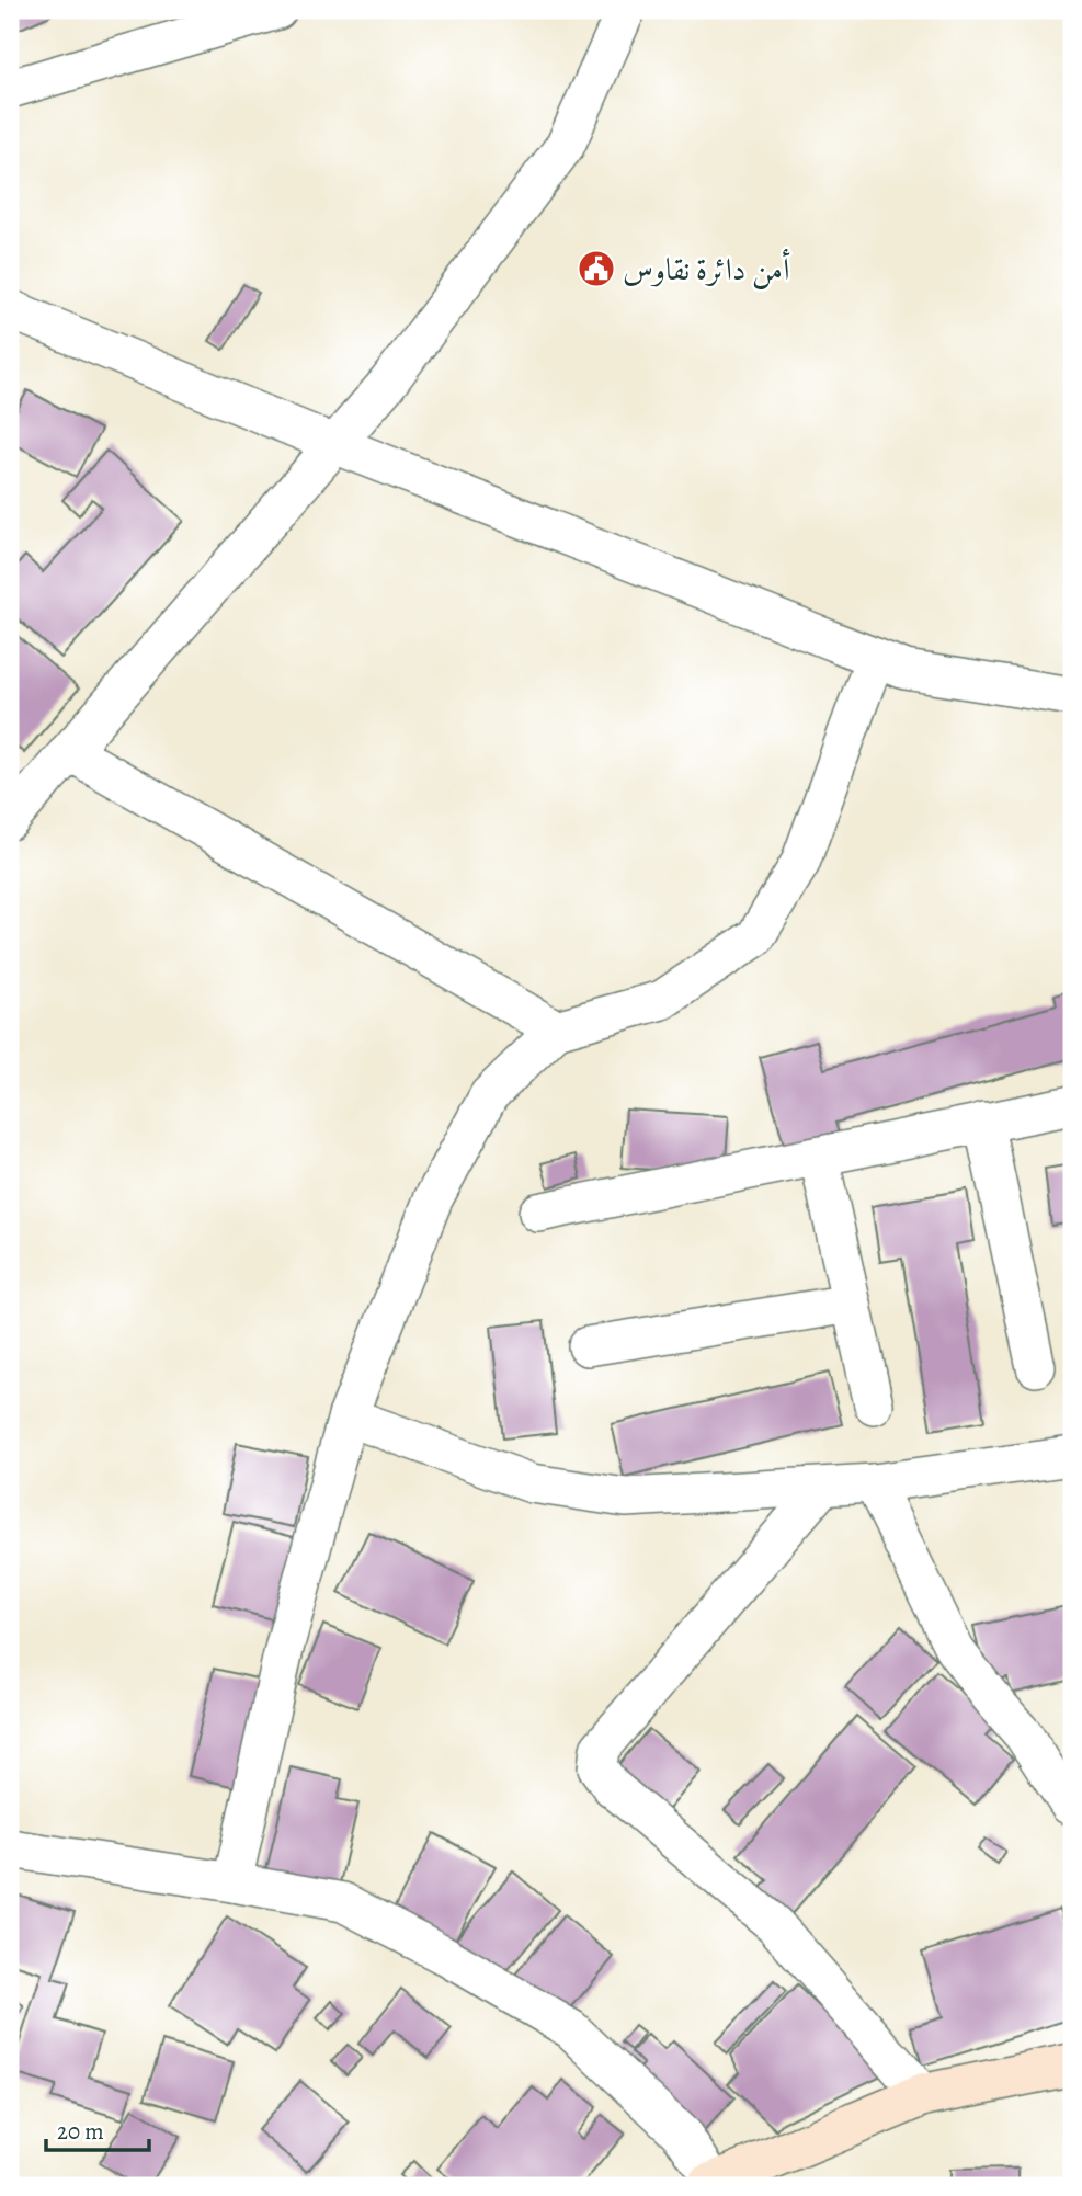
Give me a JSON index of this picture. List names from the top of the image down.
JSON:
{
  "places": {
    "public building": ["أمن دائرة نقاوس"]
  },
  "scale_bar": "20 m"
}
